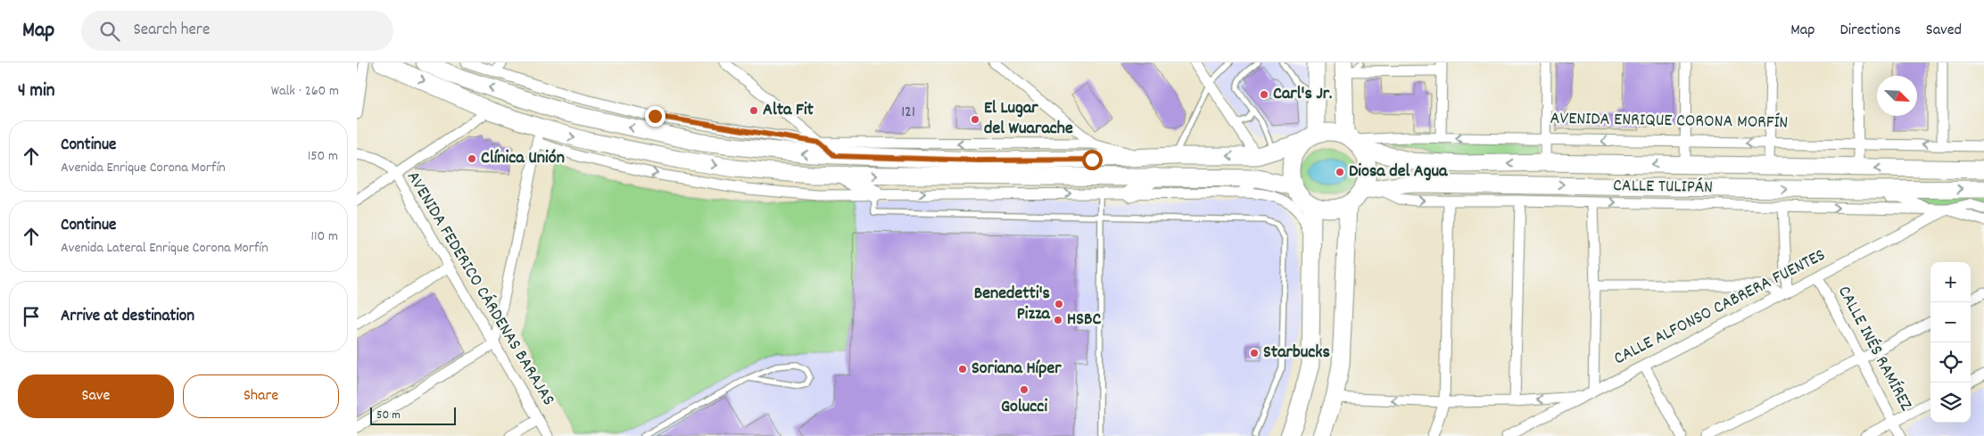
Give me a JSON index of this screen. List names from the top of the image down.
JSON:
{
  "streets": {
    "main road": ["AVENIDA ENRIQUE CORONA MORFÍN"],
    "street": [
      "CALLE TULIPÁN",
      "AVENIDA FEDERICO CÁRDENAS BARAJAS",
      "CALLE ALFONSO CABRERA FUENTES",
      "CALLE INÉS RAMÍREZ"
    ]
  },
  "crossings": [
    ["CALLE TULIPÁN", "CALLE ALFONSO CABRERA FUENTES"],
    ["CALLE ALFONSO CABRERA FUENTES", "CALLE INÉS RAMÍREZ"]
  ],
  "places": [
    "Carl's Jr.",
    "Alta Fit",
    "El Lugar del Wuarache",
    "Clínica Unión",
    "Diosa del Agua",
    "Benedetti's Pizza",
    "HSBC",
    "Starbucks",
    "Soriana Híper",
    "Golucci"
  ],
  "house_numbers": ["121"],
  "scale_bar": "50 m",
  "north": "bottom right",
  "page": {
    "header": "Map",
    "search": "Search here",
    "nav": ["Map", "Directions", "Saved"],
    "heading": ["4 min", "Walk · 260 m"],
    "list": [
      ["Continue", "Avenida Enrique Corona Morfín", "150 m"],
      ["Continue", "Avenida Lateral Enrique Corona Morfín", "110 m"],
      "Arrive at destination"
    ],
    "map_buttons": ["+", "−"],
    "buttons": ["Save", "Share"],
    "scale": "50 m"
  }
}
